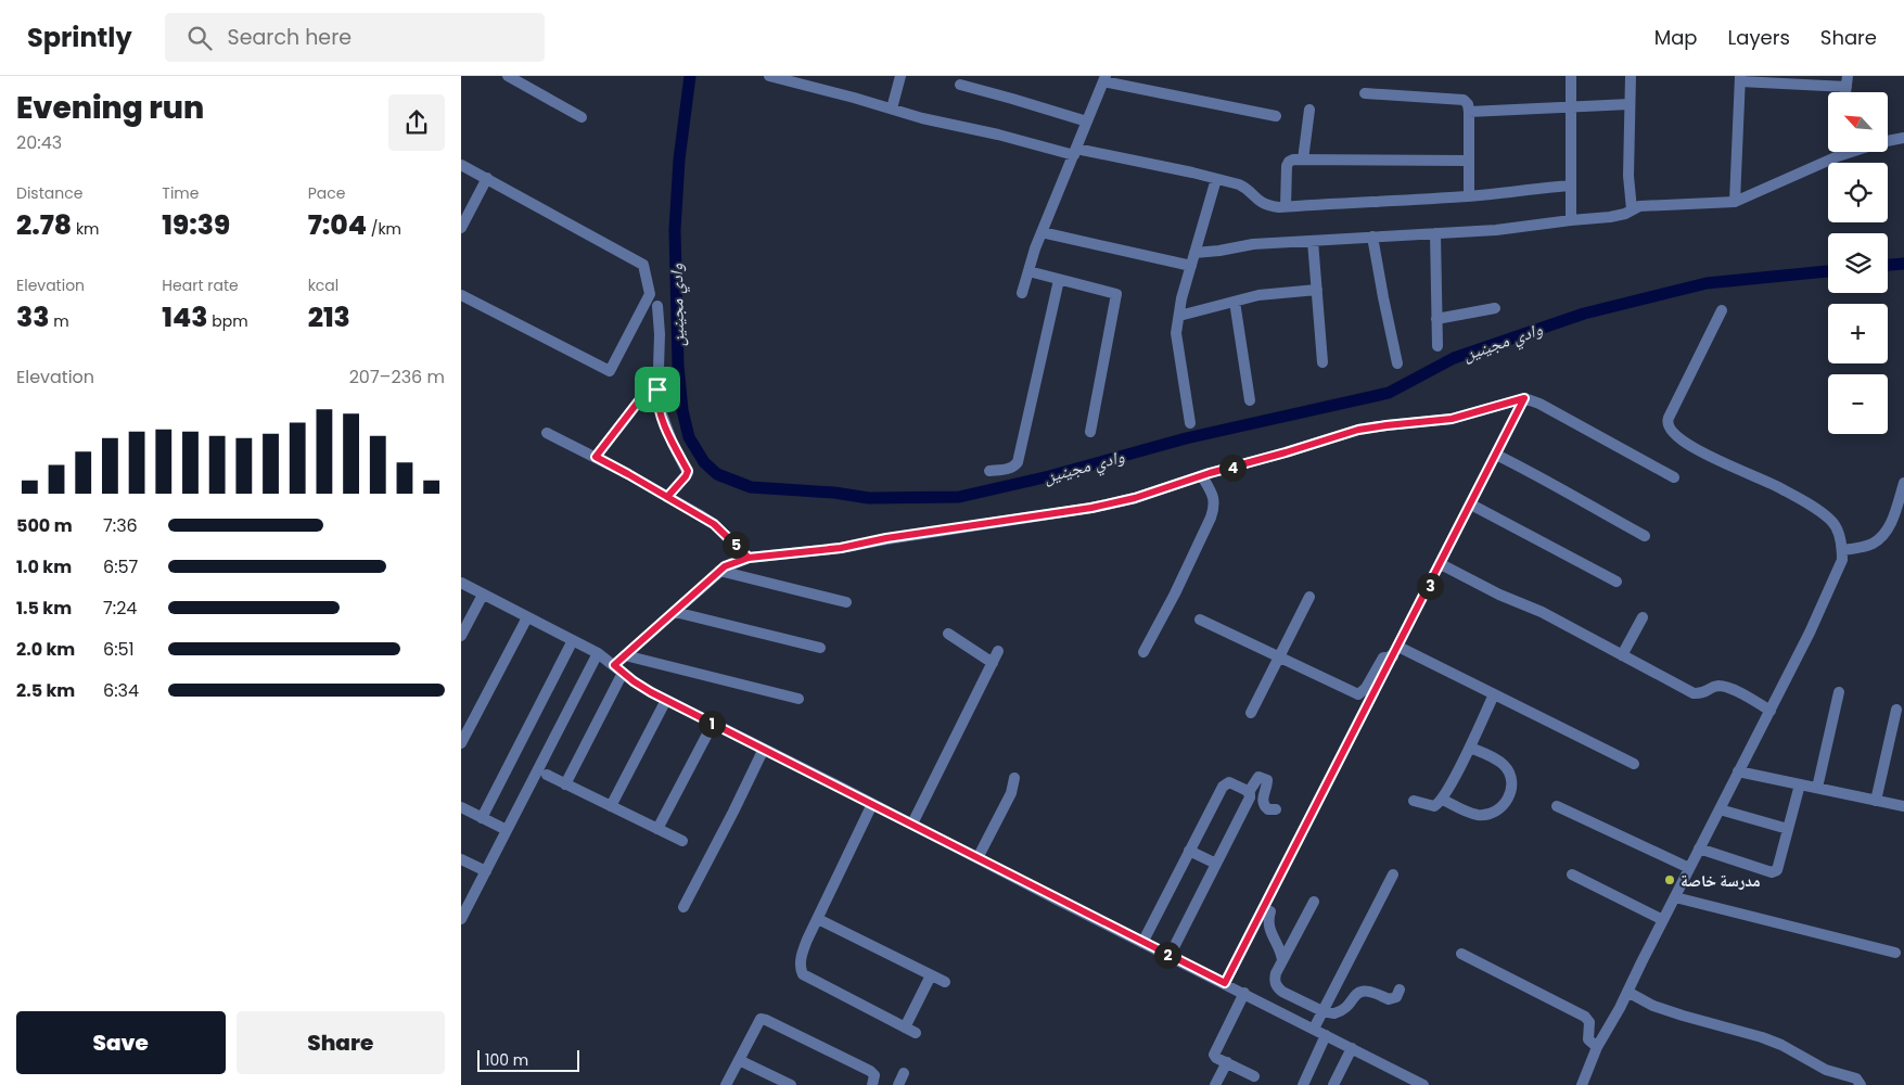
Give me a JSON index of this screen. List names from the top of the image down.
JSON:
{
  "water": ["وادي مجينين"],
  "places": ["مدرسة خاصة"],
  "scale_bar": "100 m",
  "north": "top left",
  "page": {
    "header": "Sprintly",
    "search": "Search here",
    "nav": ["Map", "Layers", "Share"],
    "heading": ["Evening run", "20:43"],
    "map_buttons": ["+", "−"],
    "stats": [
      ["Distance", "2.78 km"],
      ["Time", "19:39"],
      ["Pace", "7:04 /km"],
      ["Elevation", "33 m"],
      ["Heart rate", "143 bpm"],
      ["kcal", "213"]
    ],
    "chart": ["Elevation", "207–236 m"],
    "pins": [
      "4",
      "5",
      "3",
      "1",
      "2"
    ],
    "list": [
      {
        "name": "500 m",
        "note": "7:36"
      },
      {
        "name": "1.0 km",
        "note": "6:57"
      },
      {
        "name": "1.5 km",
        "note": "7:24"
      },
      {
        "name": "2.0 km",
        "note": "6:51"
      },
      {
        "name": "2.5 km",
        "note": "6:34"
      }
    ],
    "buttons": ["Save", "Share"],
    "scale": "100 m"
  }
}
